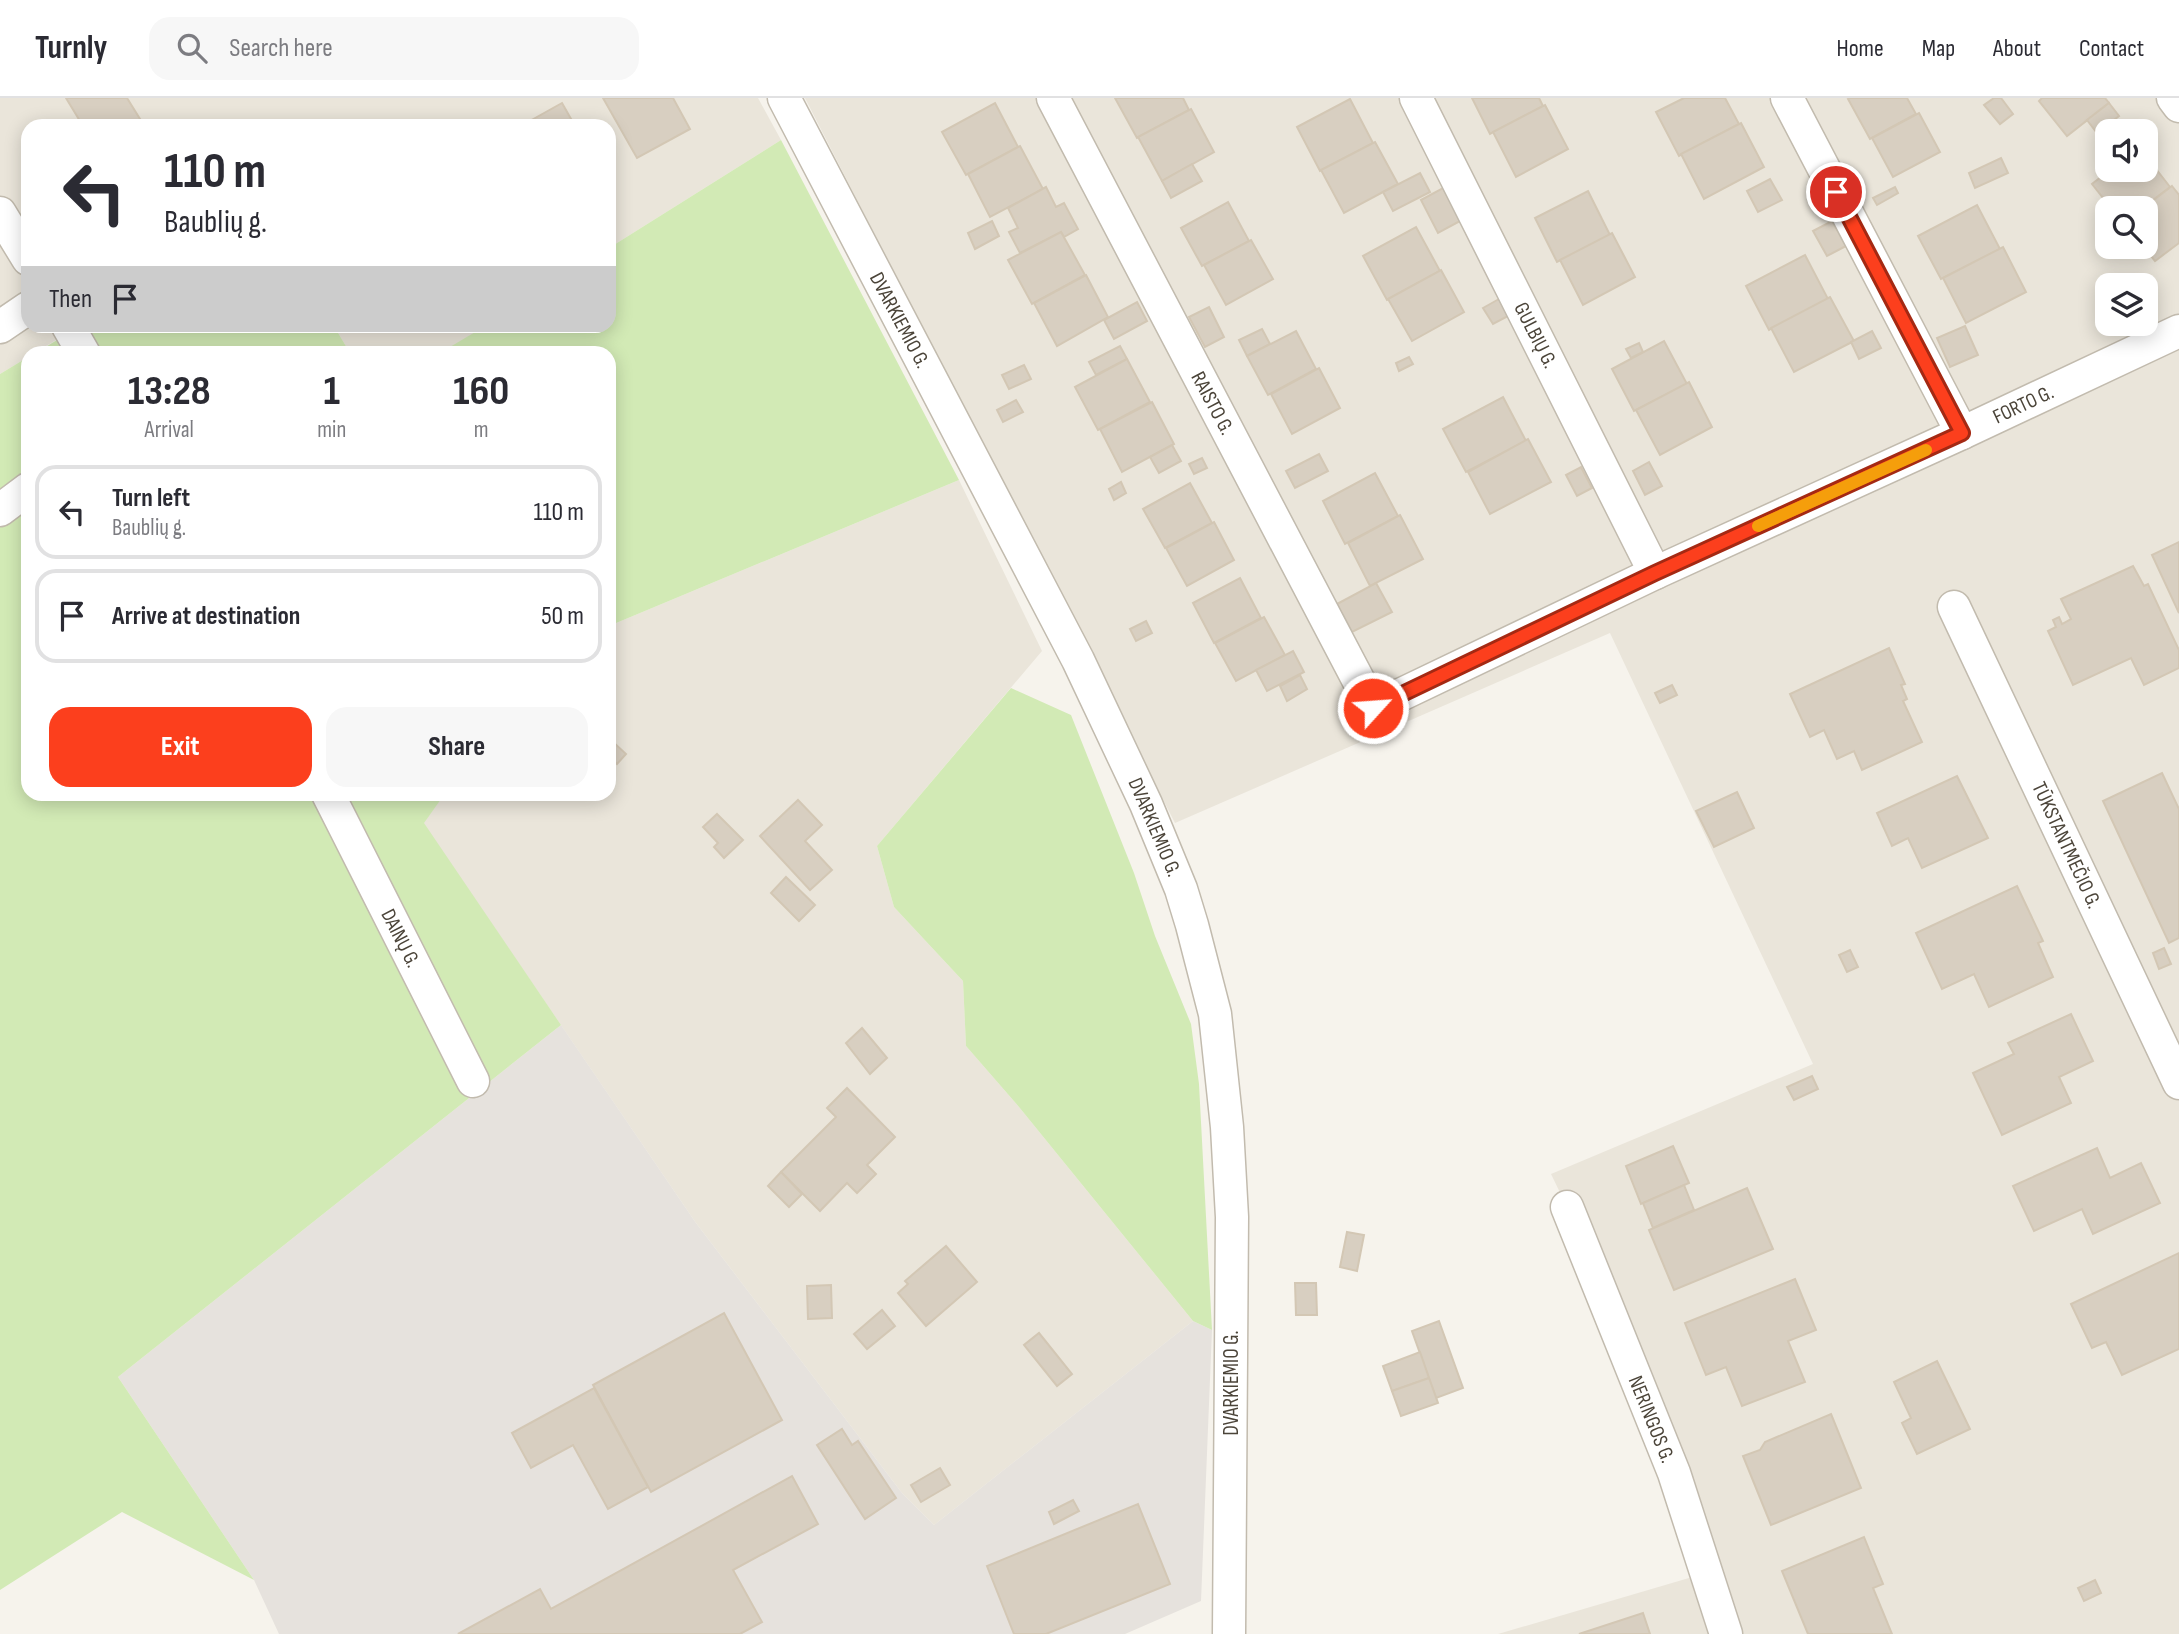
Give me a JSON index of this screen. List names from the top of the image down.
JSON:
{
  "streets": {
    "street": [
      "DVARKIEMIO G.",
      "GULBIŲ G.",
      "RAISTO G.",
      "FORTO G.",
      "TŪKSTANTMEČIO G.",
      "DAINŲ G.",
      "NERINGOS G."
    ]
  },
  "crossings": [
    ["GULBIŲ G.", "FORTO G."],
    ["RAISTO G.", "FORTO G."]
  ],
  "page": {
    "header": "Turnly",
    "search": "Search here",
    "nav": [
      "Home",
      "Map",
      "About",
      "Contact"
    ],
    "turn": ["110 m", "Baublių g."],
    "then": "Then",
    "eta": [
      "13:28",
      "Arrival",
      "1",
      "min",
      "160",
      "m"
    ],
    "list": [
      {
        "name": "Turn left",
        "note": "Baublių g.",
        "value": "110 m"
      },
      {
        "name": "Arrive at destination",
        "value": "50 m"
      }
    ],
    "buttons": ["Exit", "Share"]
  }
}
